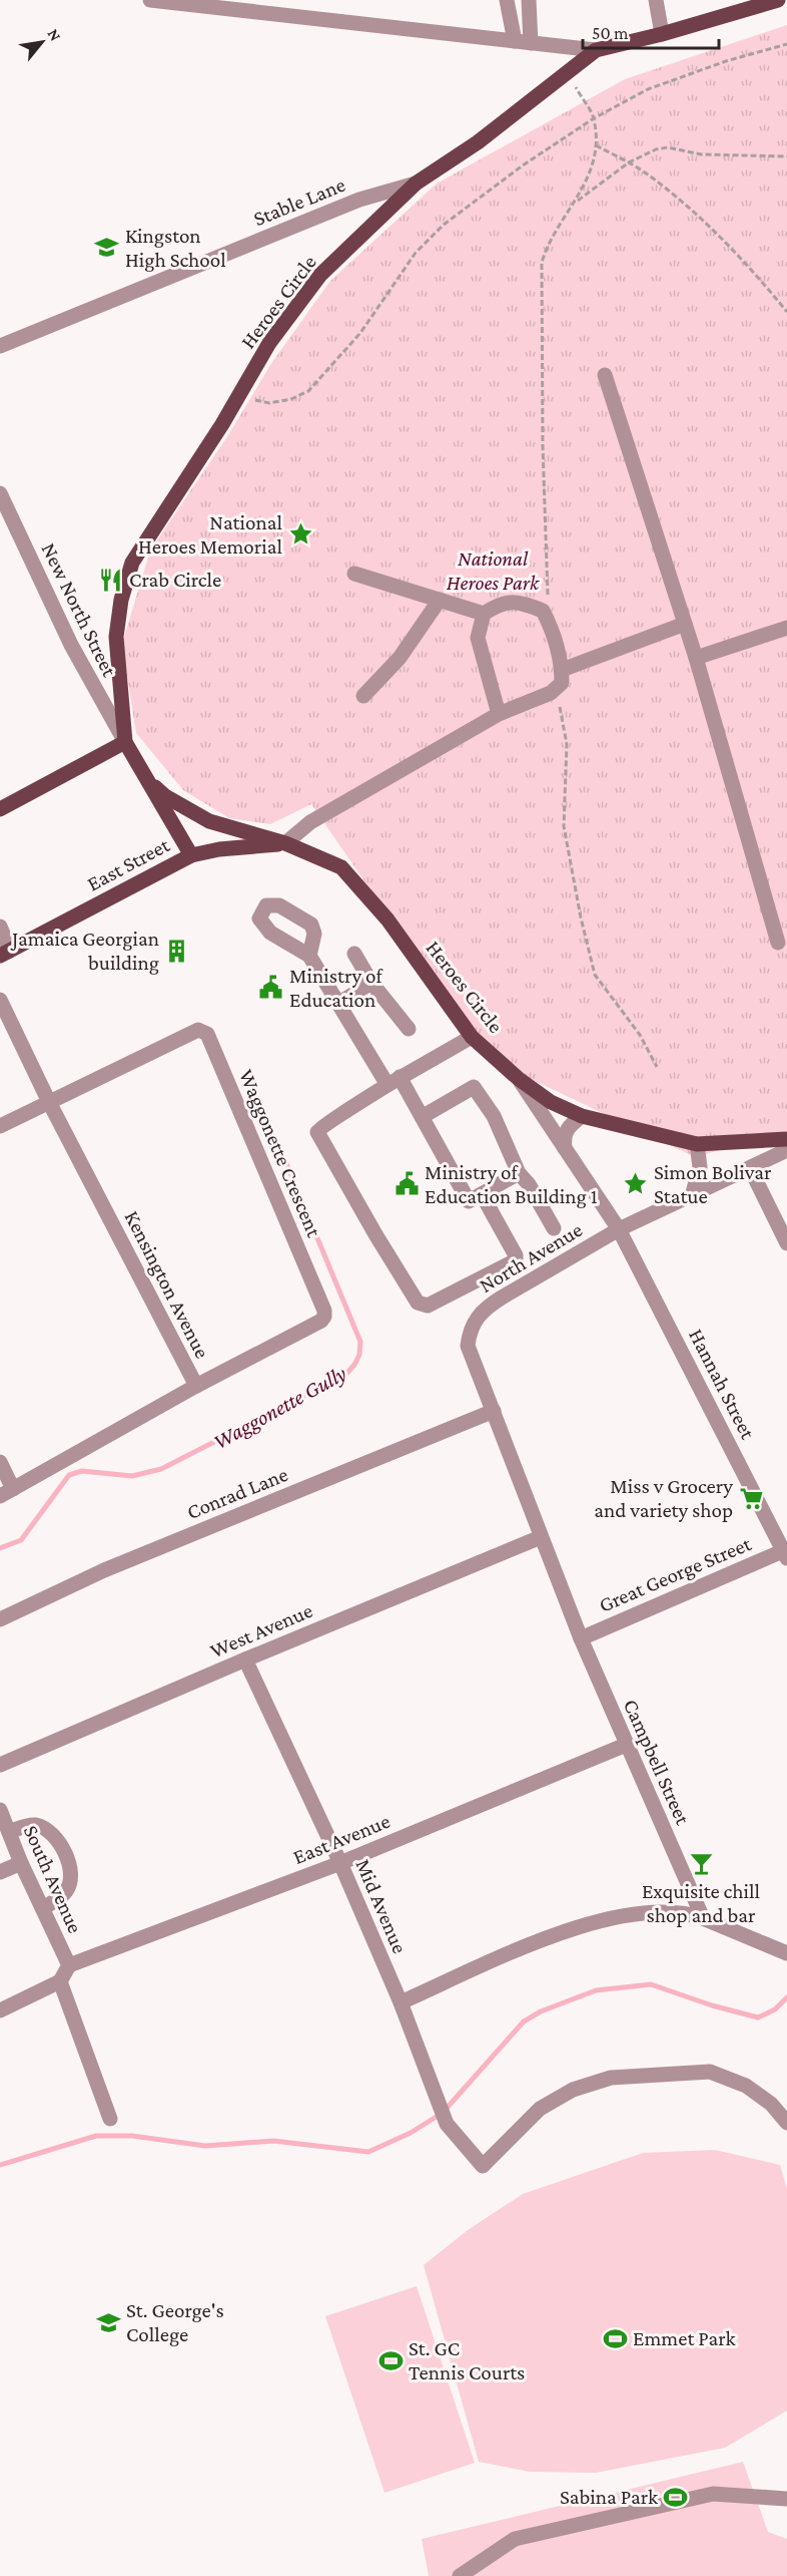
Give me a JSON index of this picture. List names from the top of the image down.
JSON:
{
  "streets": {
    "main road": ["Heroes Circle", "East Street"],
    "street": [
      "Stable Lane",
      "New North Street",
      "Waggonette Crescent",
      "North Avenue",
      "Kensington Avenue",
      "Hannah Street",
      "Conrad Lane",
      "Great George Street",
      "West Avenue",
      "Campbell Street",
      "East Avenue",
      "South Avenue",
      "Mid Avenue"
    ]
  },
  "crossings": [
    ["Stable Lane", "Heroes Circle"],
    ["Heroes Circle", "New North Street"],
    ["Heroes Circle", "East Street"],
    ["Heroes Circle", "Hannah Street"],
    ["Waggonette Crescent", "Kensington Avenue"],
    ["North Avenue", "Hannah Street"],
    ["North Avenue", "Conrad Lane"],
    ["North Avenue", "West Avenue"],
    ["North Avenue", "Campbell Street"],
    ["Hannah Street", "Great George Street"],
    ["Great George Street", "Campbell Street"],
    ["West Avenue", "Campbell Street"],
    ["West Avenue", "Mid Avenue"],
    ["Campbell Street", "East Avenue"],
    ["East Avenue", "South Avenue"],
    ["East Avenue", "Mid Avenue"]
  ],
  "water": ["Waggonette Gully"],
  "parks": ["National Heroes Park"],
  "places": {
    "school or university": ["Kingston High School", "St. George's College"],
    "place": ["National Heroes Memorial", "Simon Bolivar Statue"],
    "restaurant": ["Crab Circle"],
    "building": ["Jamaica Georgian building"],
    "public building": ["Ministry of Education", "Ministry of Education Building 1"],
    "supermarket": ["Miss v Grocery and variety shop"],
    "bar": ["Exquisite chill shop and bar"],
    "sports": ["Emmet Park", "St. GC Tennis Courts", "Sabina Park"]
  },
  "scale_bar": "50 m",
  "north": "top right"
}
